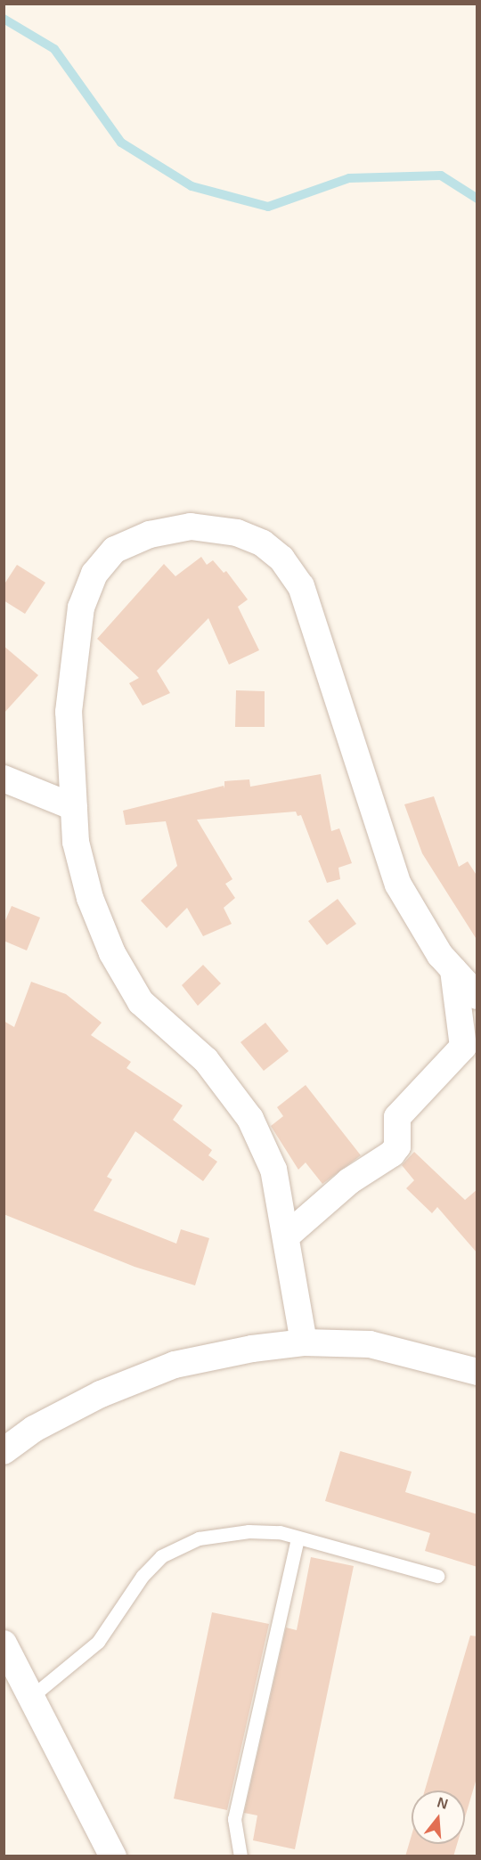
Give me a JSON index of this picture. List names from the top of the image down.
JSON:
{
  "north": "top"
}
